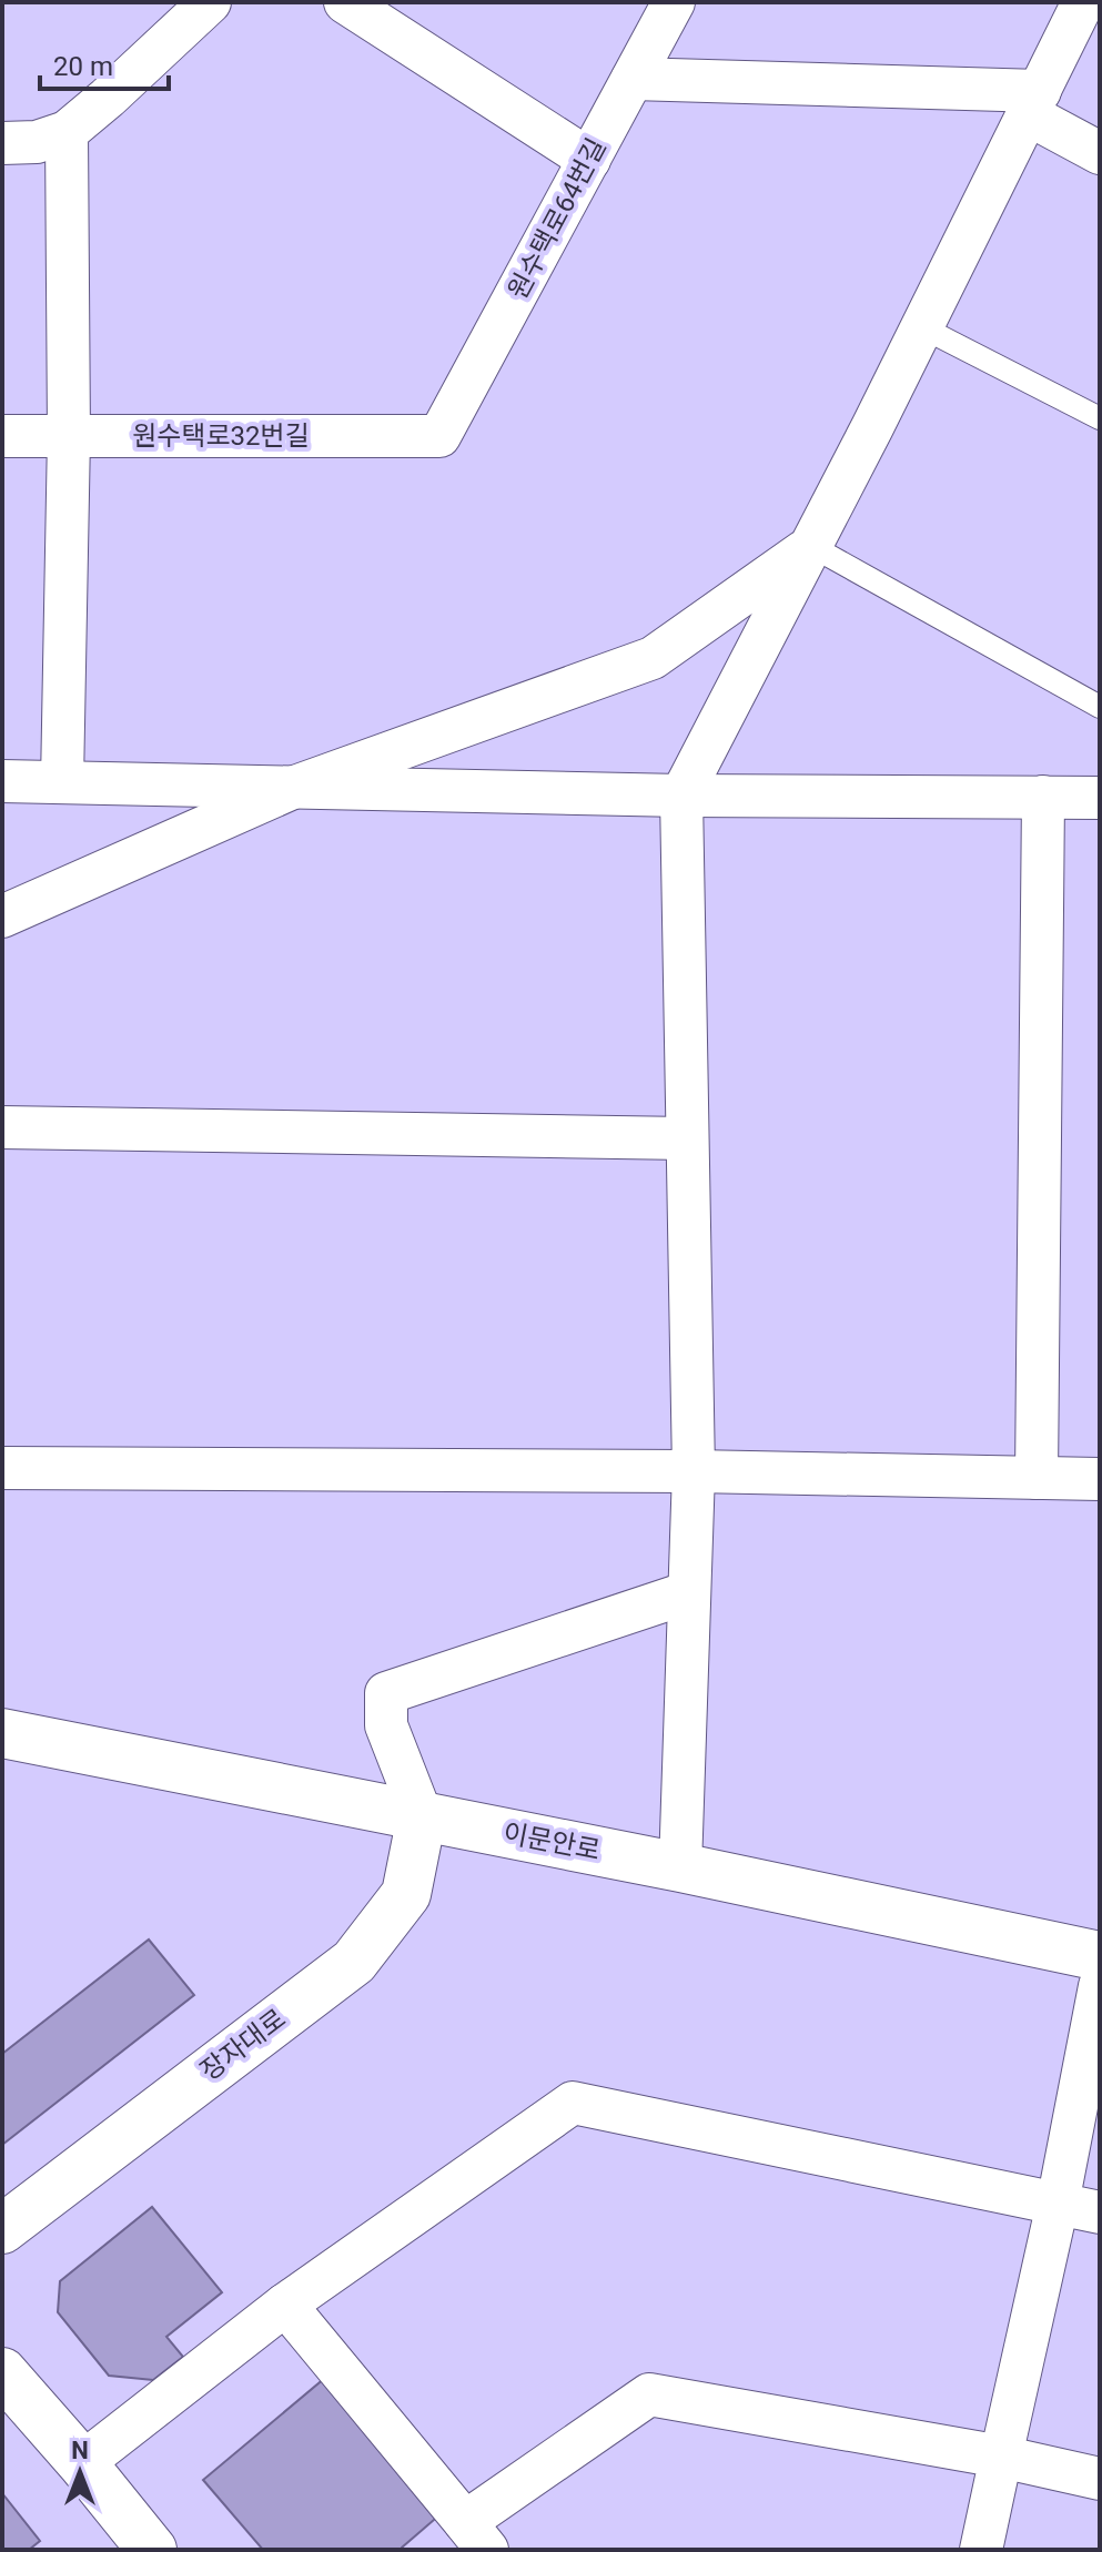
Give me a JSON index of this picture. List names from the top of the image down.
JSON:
{
  "streets": {
    "street": [
      "원수택로64번길",
      "원수택로32번길",
      "이문안로",
      "장자대로"
    ]
  },
  "crossings": [
    ["원수택로64번길", "원수택로32번길"],
    ["이문안로", "장자대로"]
  ],
  "scale_bar": "20 m",
  "north": "top"
}
